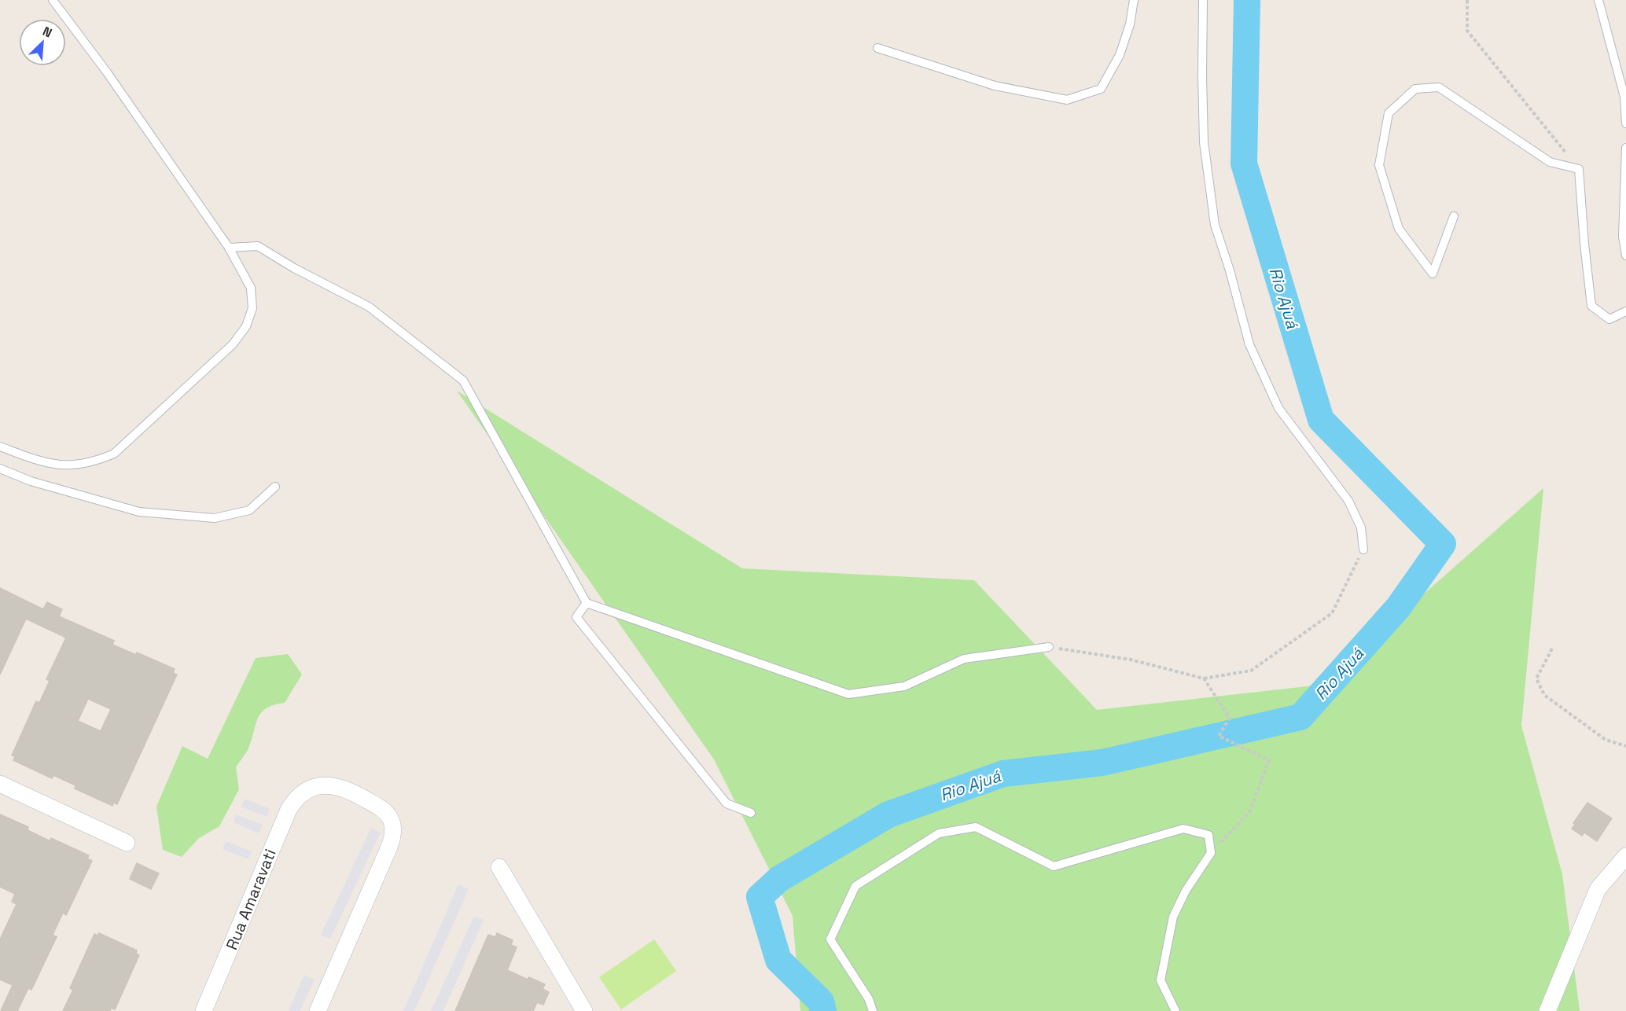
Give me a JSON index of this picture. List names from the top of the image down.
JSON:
{
  "streets": {
    "street": ["Rua Amaravati"]
  },
  "water": ["Rio Ajuá"],
  "north": "top right"
}
